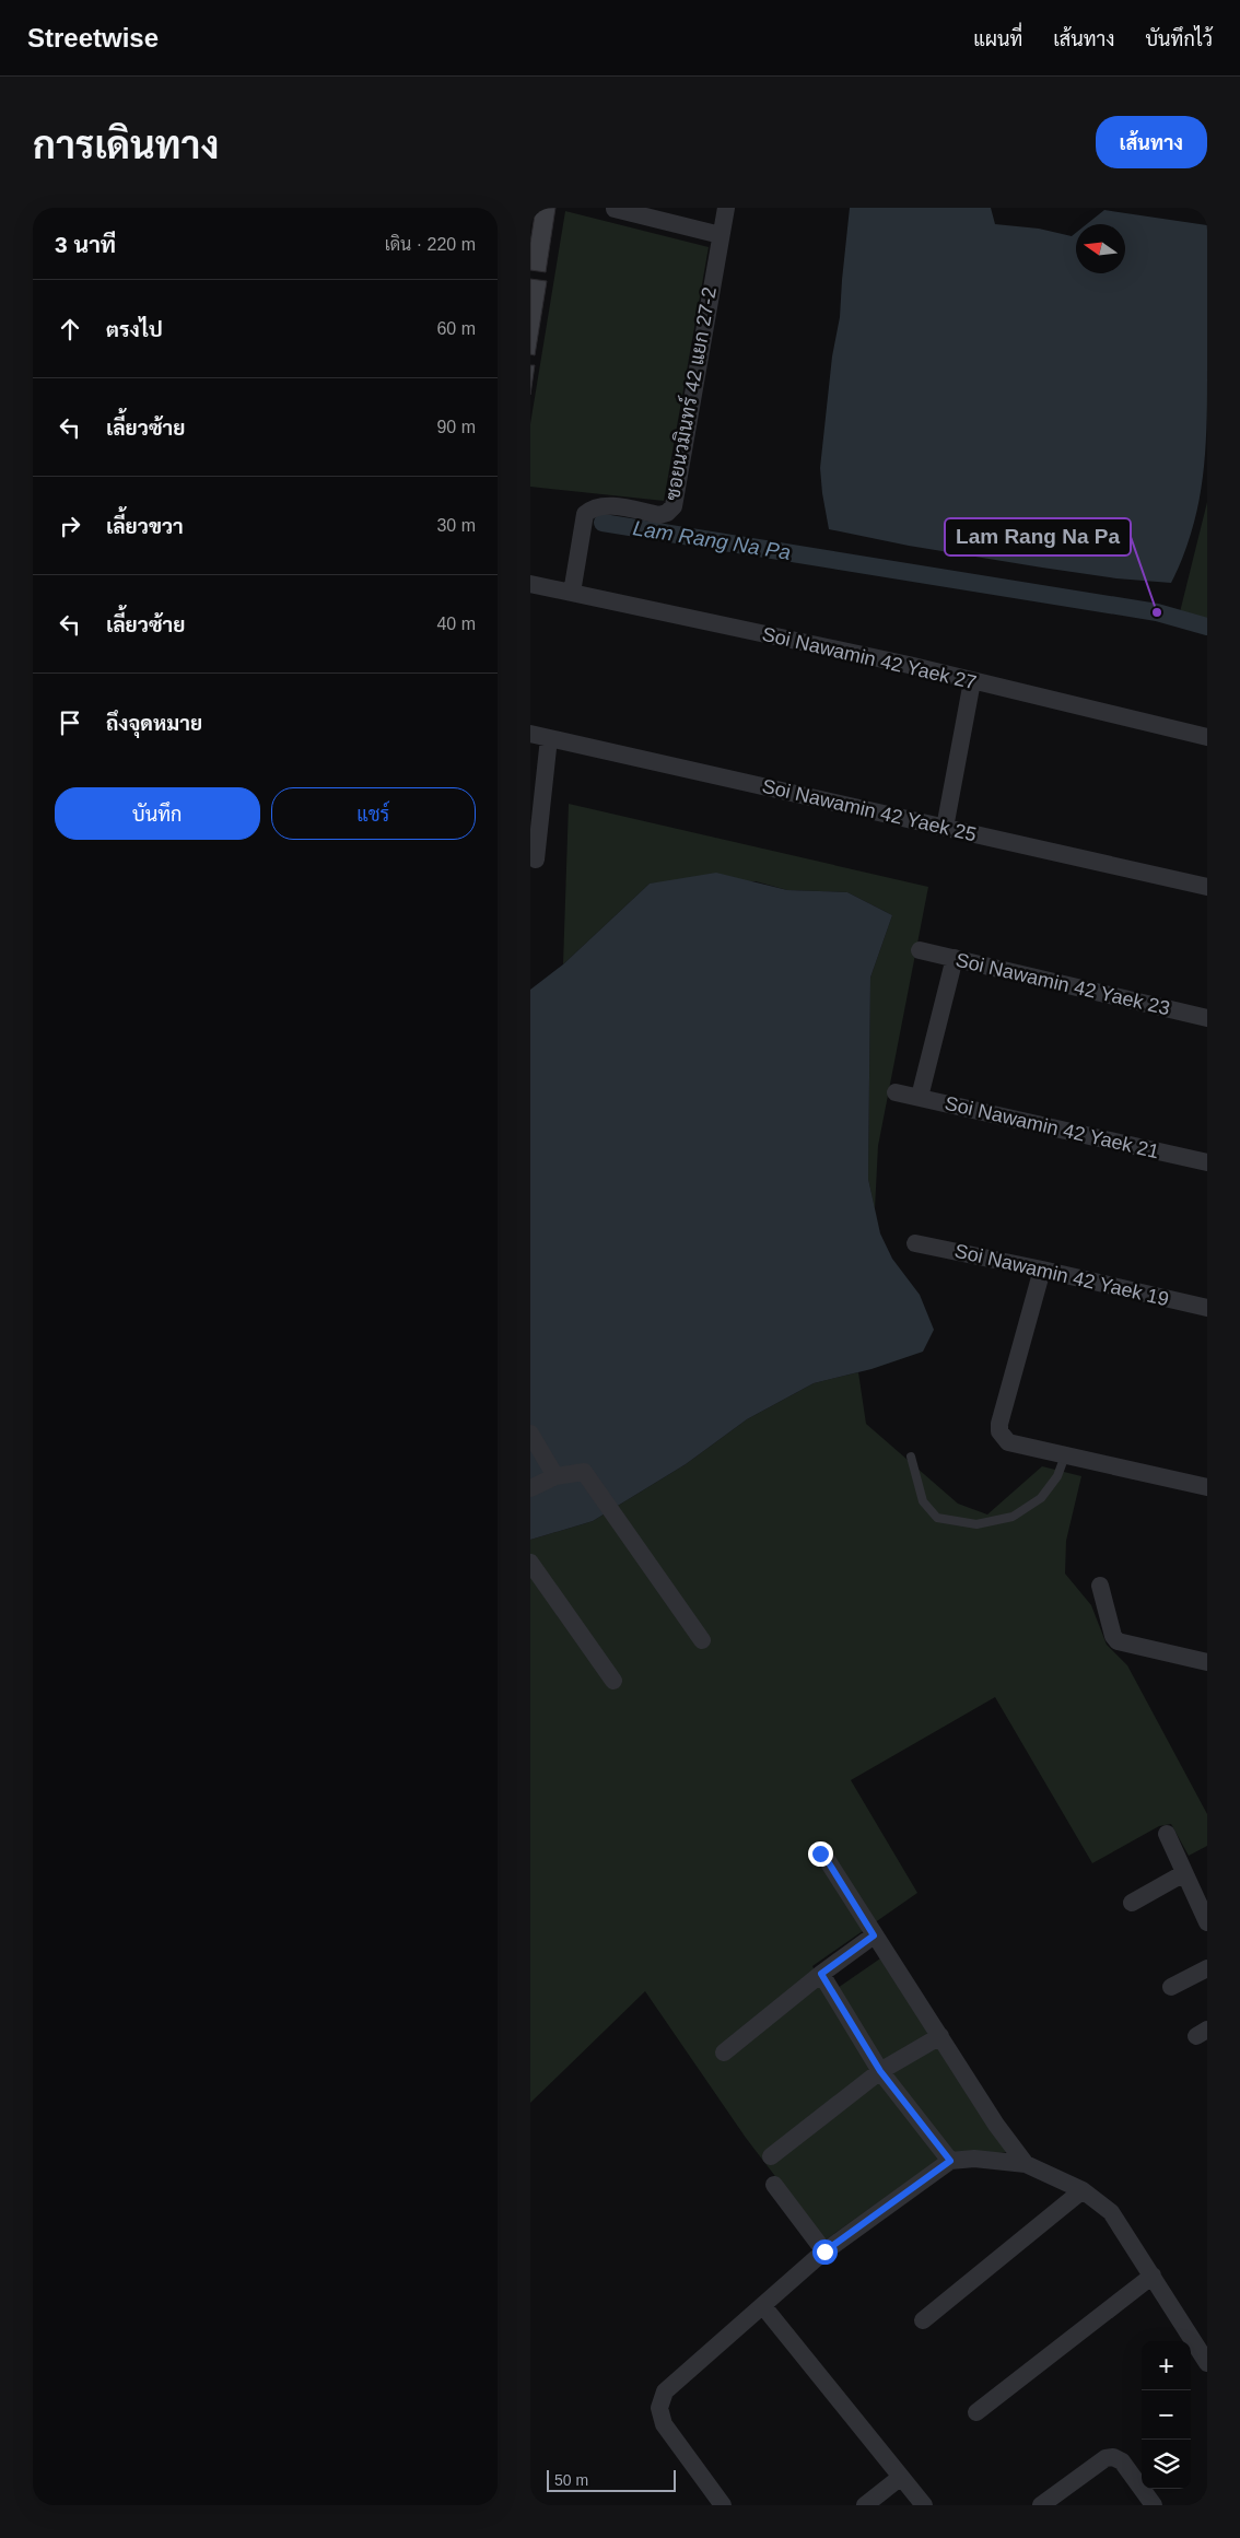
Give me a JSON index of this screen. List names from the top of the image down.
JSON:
{
  "streets": {
    "street": [
      "ซอยนวมินทร์ 42 แยก 27-2",
      "Soi Nawamin 42 Yaek 27",
      "Soi Nawamin 42 Yaek 25",
      "Soi Nawamin 42 Yaek 23",
      "Soi Nawamin 42 Yaek 21",
      "Soi Nawamin 42 Yaek 19"
    ]
  },
  "crossings": [
    ["ซอยนวมินทร์ 42 แยก 27-2", "Soi Nawamin 42 Yaek 27"]
  ],
  "water": ["Lam Rang Na Pa"],
  "places": ["Lam Rang Na Pa"],
  "scale_bar": "50 m",
  "north": "left",
  "page": {
    "header": "Streetwise",
    "nav": ["แผนที่", "เส้นทาง", "บันทึกไว้"],
    "buttons": [
      "เส้นทาง",
      ["บันทึก", "แชร์"]
    ],
    "title": "การเดินทาง",
    "heading": ["3 นาที", "เดิน · 220 m"],
    "list": [
      ["ตรงไป", "60 m"],
      ["เลี้ยวซ้าย", "90 m"],
      ["เลี้ยวขวา", "30 m"],
      ["เลี้ยวซ้าย", "40 m"],
      "ถึงจุดหมาย"
    ],
    "map_buttons": ["+", "−"],
    "scale": "50 m"
  }
}
